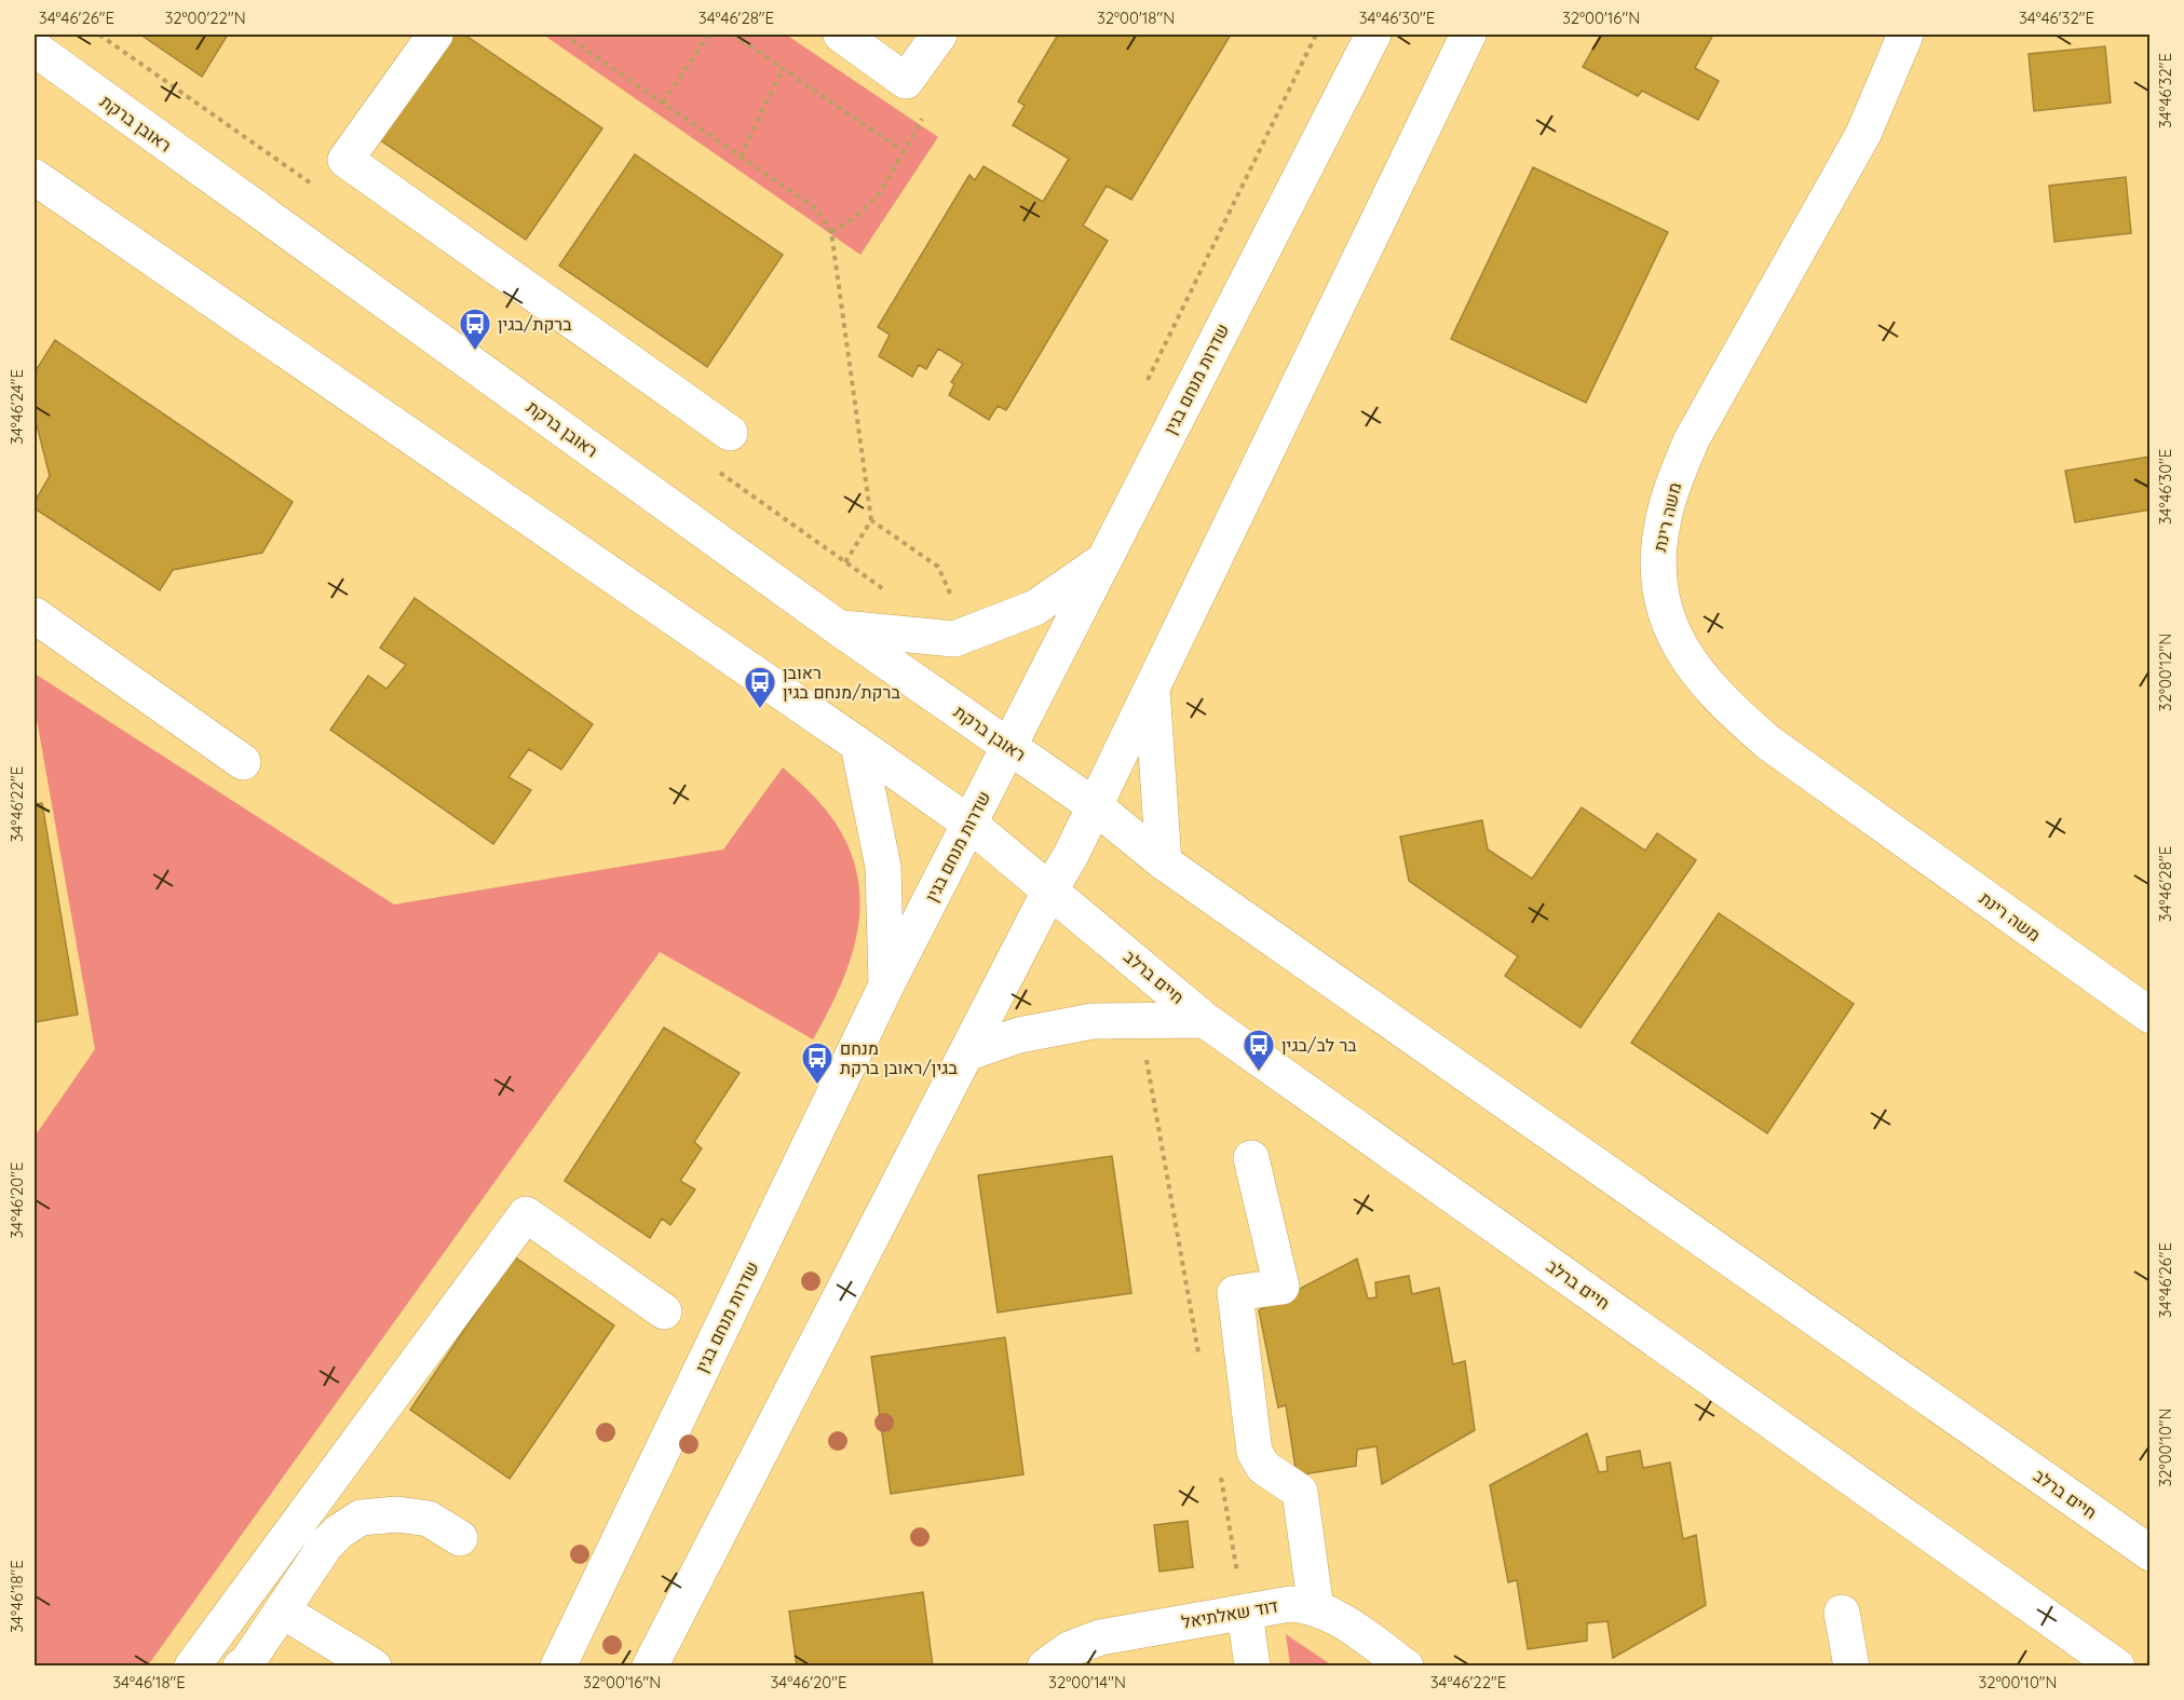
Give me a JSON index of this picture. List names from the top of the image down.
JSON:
{
  "streets": {
    "street": [
      "ראובן ברקת",
      "שדרות מנחם בגין",
      "משה רינת",
      "חיים ברלב",
      "דוד שאלתיאל"
    ]
  },
  "crossings": [
    ["ראובן ברקת", "שדרות מנחם בגין"],
    ["ראובן ברקת", "חיים ברלב"]
  ],
  "places": {
    "bus stop": [
      "ברקת/בגין",
      "ראובן ברקת/מנחם בגין",
      "בר לב/בגין",
      "מנחם בגין/ראובן ברקת"
    ]
  },
  "coordinates": [
    "34°46'26\"E",
    "32°00'22\"N",
    "34°46'28\"E",
    "32°00'18\"N",
    "34°46'30\"E",
    "32°00'16\"N",
    "34°46'32\"E",
    "34°46'24\"E",
    "32°00'12\"N",
    "34°46'22\"E",
    "34°46'20\"E",
    "32°00'10\"N",
    "34°46'18\"E",
    "32°00'14\"N"
  ]
}
